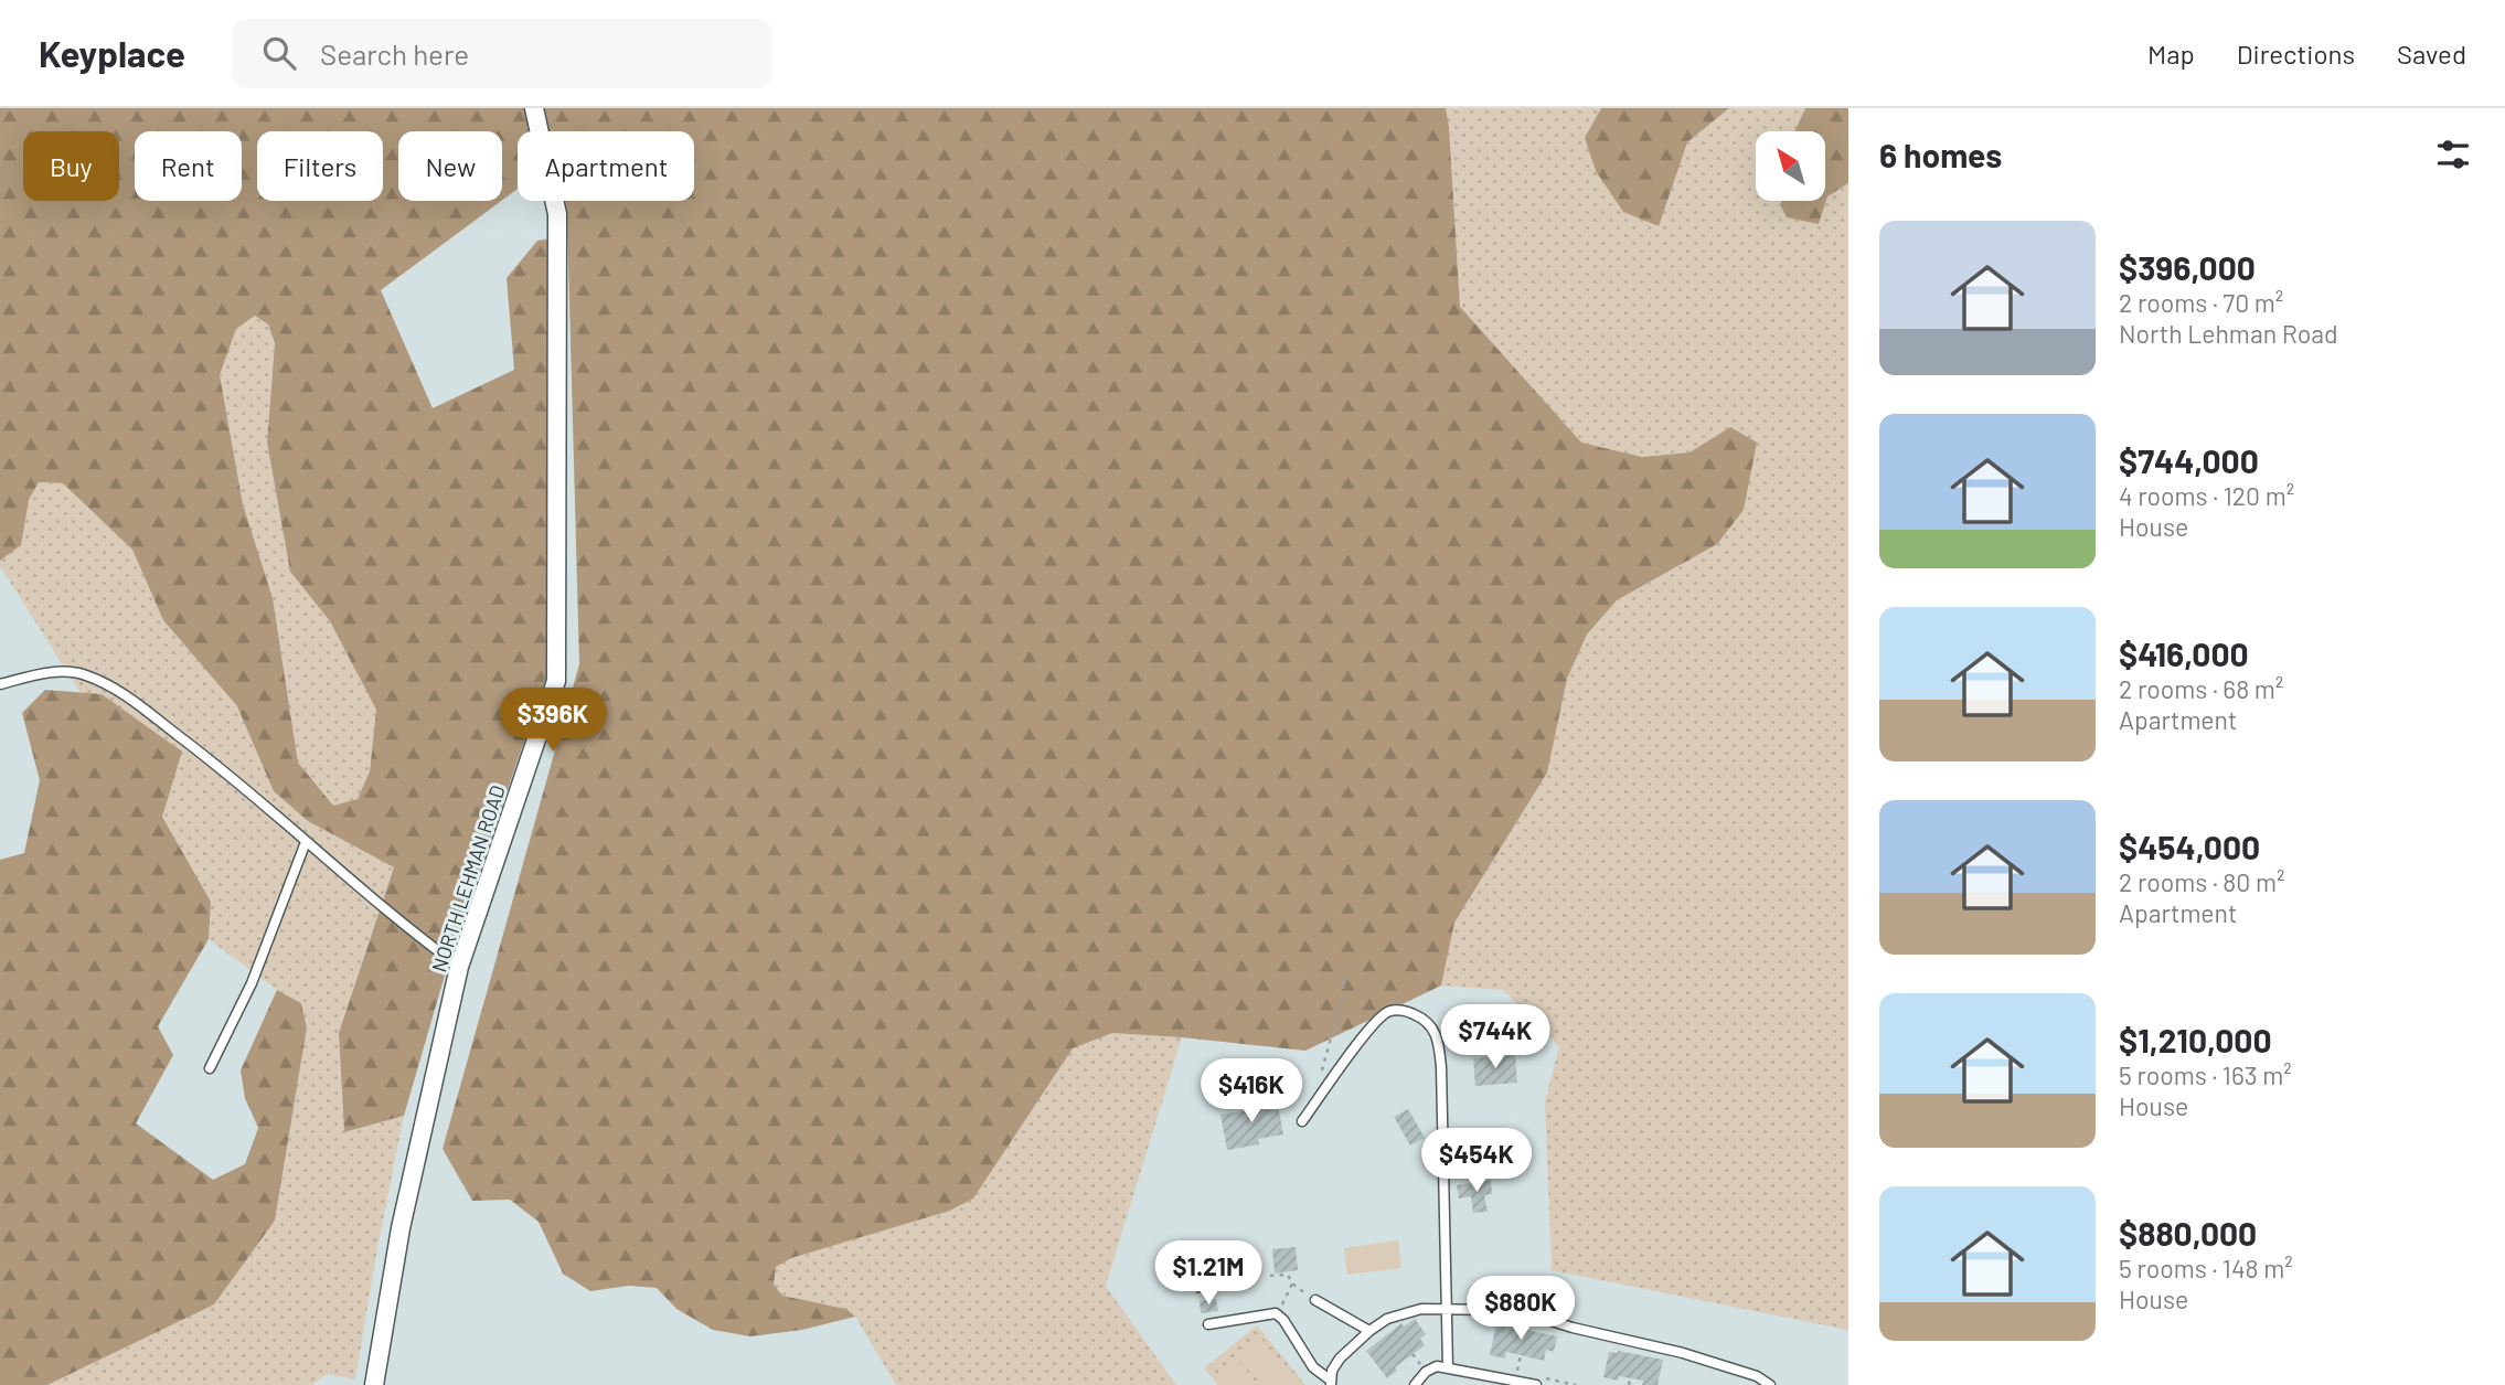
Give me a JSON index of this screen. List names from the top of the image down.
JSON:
{
  "streets": {
    "street": ["NORTH LEHMAN ROAD"]
  },
  "north": "top left",
  "page": {
    "header": "Keyplace",
    "search": "Search here",
    "nav": ["Map", "Directions", "Saved"],
    "heading": "6 homes",
    "chip": [
      "Buy",
      "Rent",
      "Filters",
      "New",
      "Apartment"
    ],
    "list": [
      {
        "name": "$396,000",
        "note": "2 rooms · 70 m² · North Lehman Road"
      },
      {
        "name": "$744,000",
        "note": "4 rooms · 120 m² · House"
      },
      {
        "name": "$416,000",
        "note": "2 rooms · 68 m² · Apartment"
      },
      {
        "name": "$454,000",
        "note": "2 rooms · 80 m² · Apartment"
      },
      {
        "name": "$1,210,000",
        "note": "5 rooms · 163 m² · House"
      },
      {
        "name": "$880,000",
        "note": "5 rooms · 148 m² · House"
      }
    ],
    "price": [
      "$396K",
      "$744K",
      "$416K",
      "$454K",
      "$1.21M",
      "$880K"
    ]
  }
}
